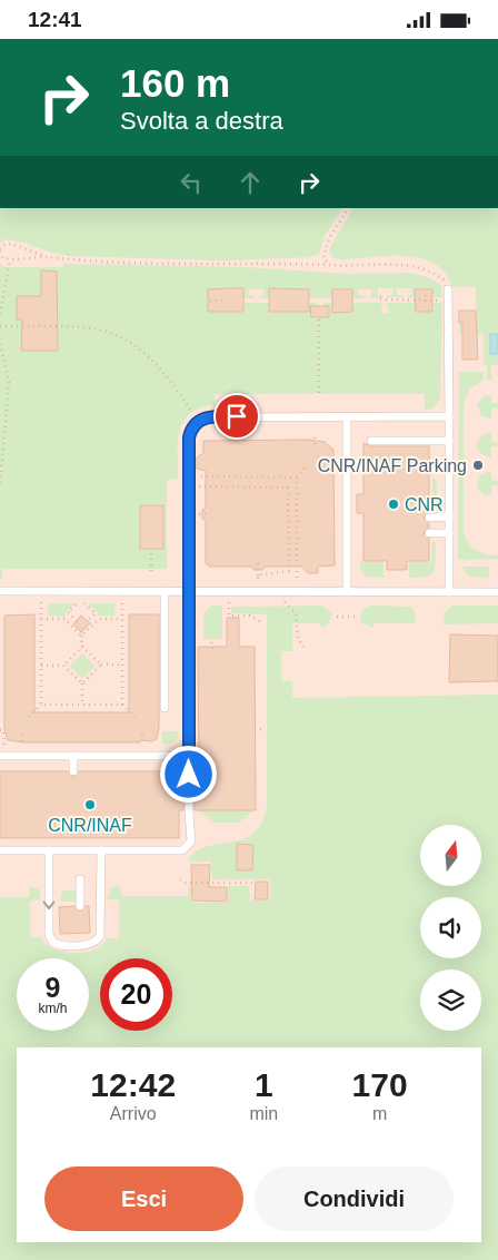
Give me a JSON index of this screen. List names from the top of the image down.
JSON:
{
  "places": ["CNR/INAF Parking", "CNR", "CNR/INAF"],
  "north": "top",
  "page": {
    "status": "12:41",
    "turn": ["160 m", "Svolta a destra"],
    "speed": "9 km/h",
    "limit": "20",
    "eta": [
      "12:42",
      "Arrivo",
      "1",
      "min",
      "170",
      "m"
    ],
    "buttons": ["Esci", "Condividi"]
  }
}
